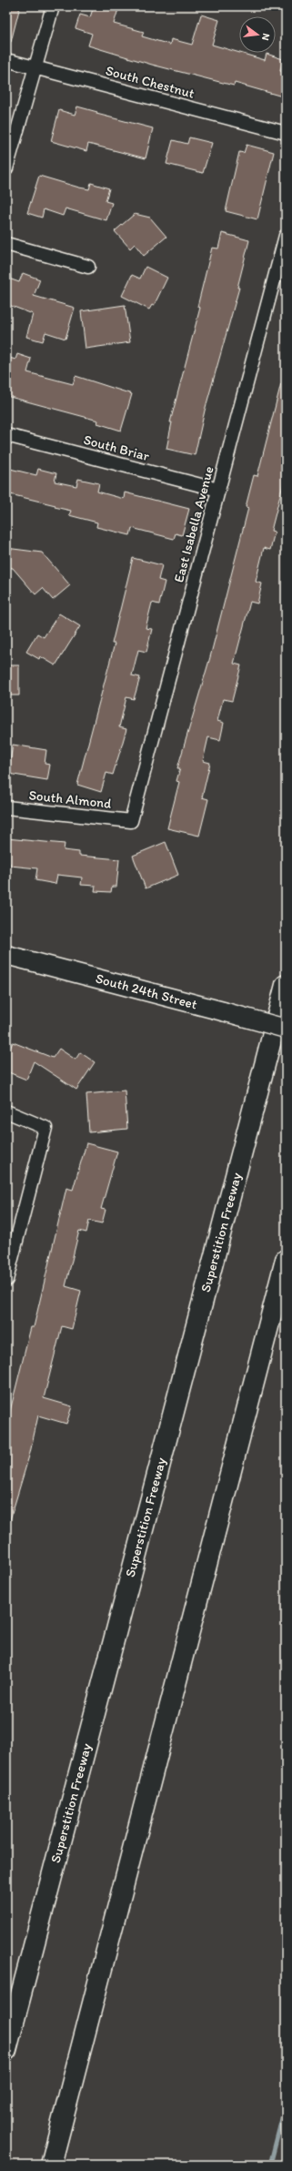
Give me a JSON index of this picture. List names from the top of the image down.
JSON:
{
  "streets": {
    "highway": ["Superstition Freeway"],
    "street": [
      "South Chestnut",
      "South Briar",
      "East Isabella Avenue",
      "South Almond",
      "South 24th Street"
    ]
  },
  "crossings": [
    ["South Briar", "East Isabella Avenue"],
    ["East Isabella Avenue", "South Almond"]
  ],
  "north": "right"
}
